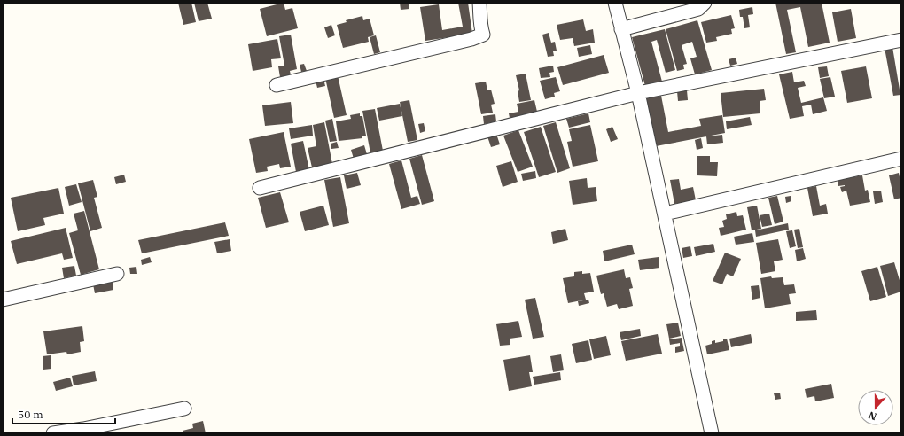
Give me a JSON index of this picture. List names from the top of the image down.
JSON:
{
  "scale_bar": "50 m",
  "north": "bottom"
}
